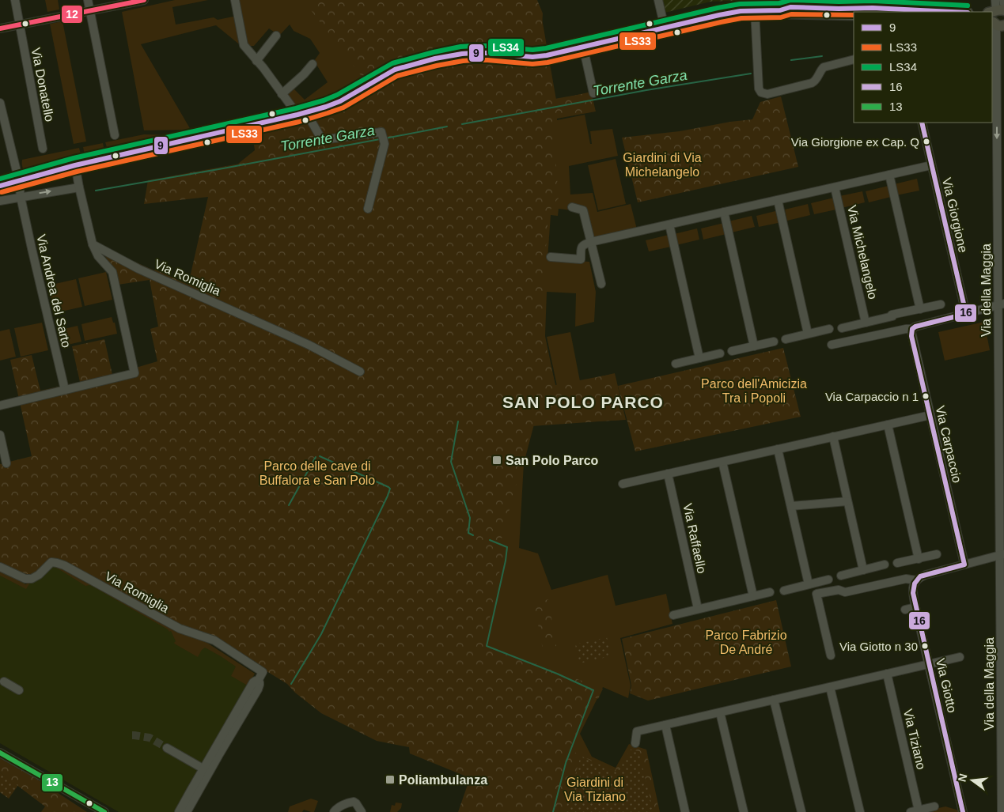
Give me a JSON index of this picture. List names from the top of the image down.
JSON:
{
  "streets": {
    "street": [
      "Via Donatello",
      "Via Giorgione",
      "Via Michelangelo",
      "Via Romiglia",
      "Via della Maggia",
      "Via Andrea del Sarto",
      "Via Carpaccio",
      "Via Raffaello",
      "Via Giotto",
      "Via Tiziano"
    ]
  },
  "one_way": ["Via della Maggia"],
  "districts": ["SAN POLO PARCO"],
  "water": ["Torrente Garza"],
  "parks": [
    "Giardini di Via Michelangelo",
    "Parco dell'Amicizia Tra i Popoli",
    "Parco delle cave di Buffalora e San Polo",
    "Parco Fabrizio De André",
    "Giardini di Via Tiziano"
  ],
  "places": {
    "other": ["Via Giorgione ex Cap. Q", "Via Carpaccio n 1", "Via Giotto n 30"],
    "transit": ["San Polo Parco", "Poliambulanza"]
  },
  "lines": [
    "transit line LS34",
    "transit line 12",
    "transit line 9",
    "transit line LS33",
    "transit line 16",
    "transit line 13"
  ],
  "legend": [
    "9",
    "LS33",
    "LS34",
    "16",
    "13"
  ],
  "north": "left"
}
